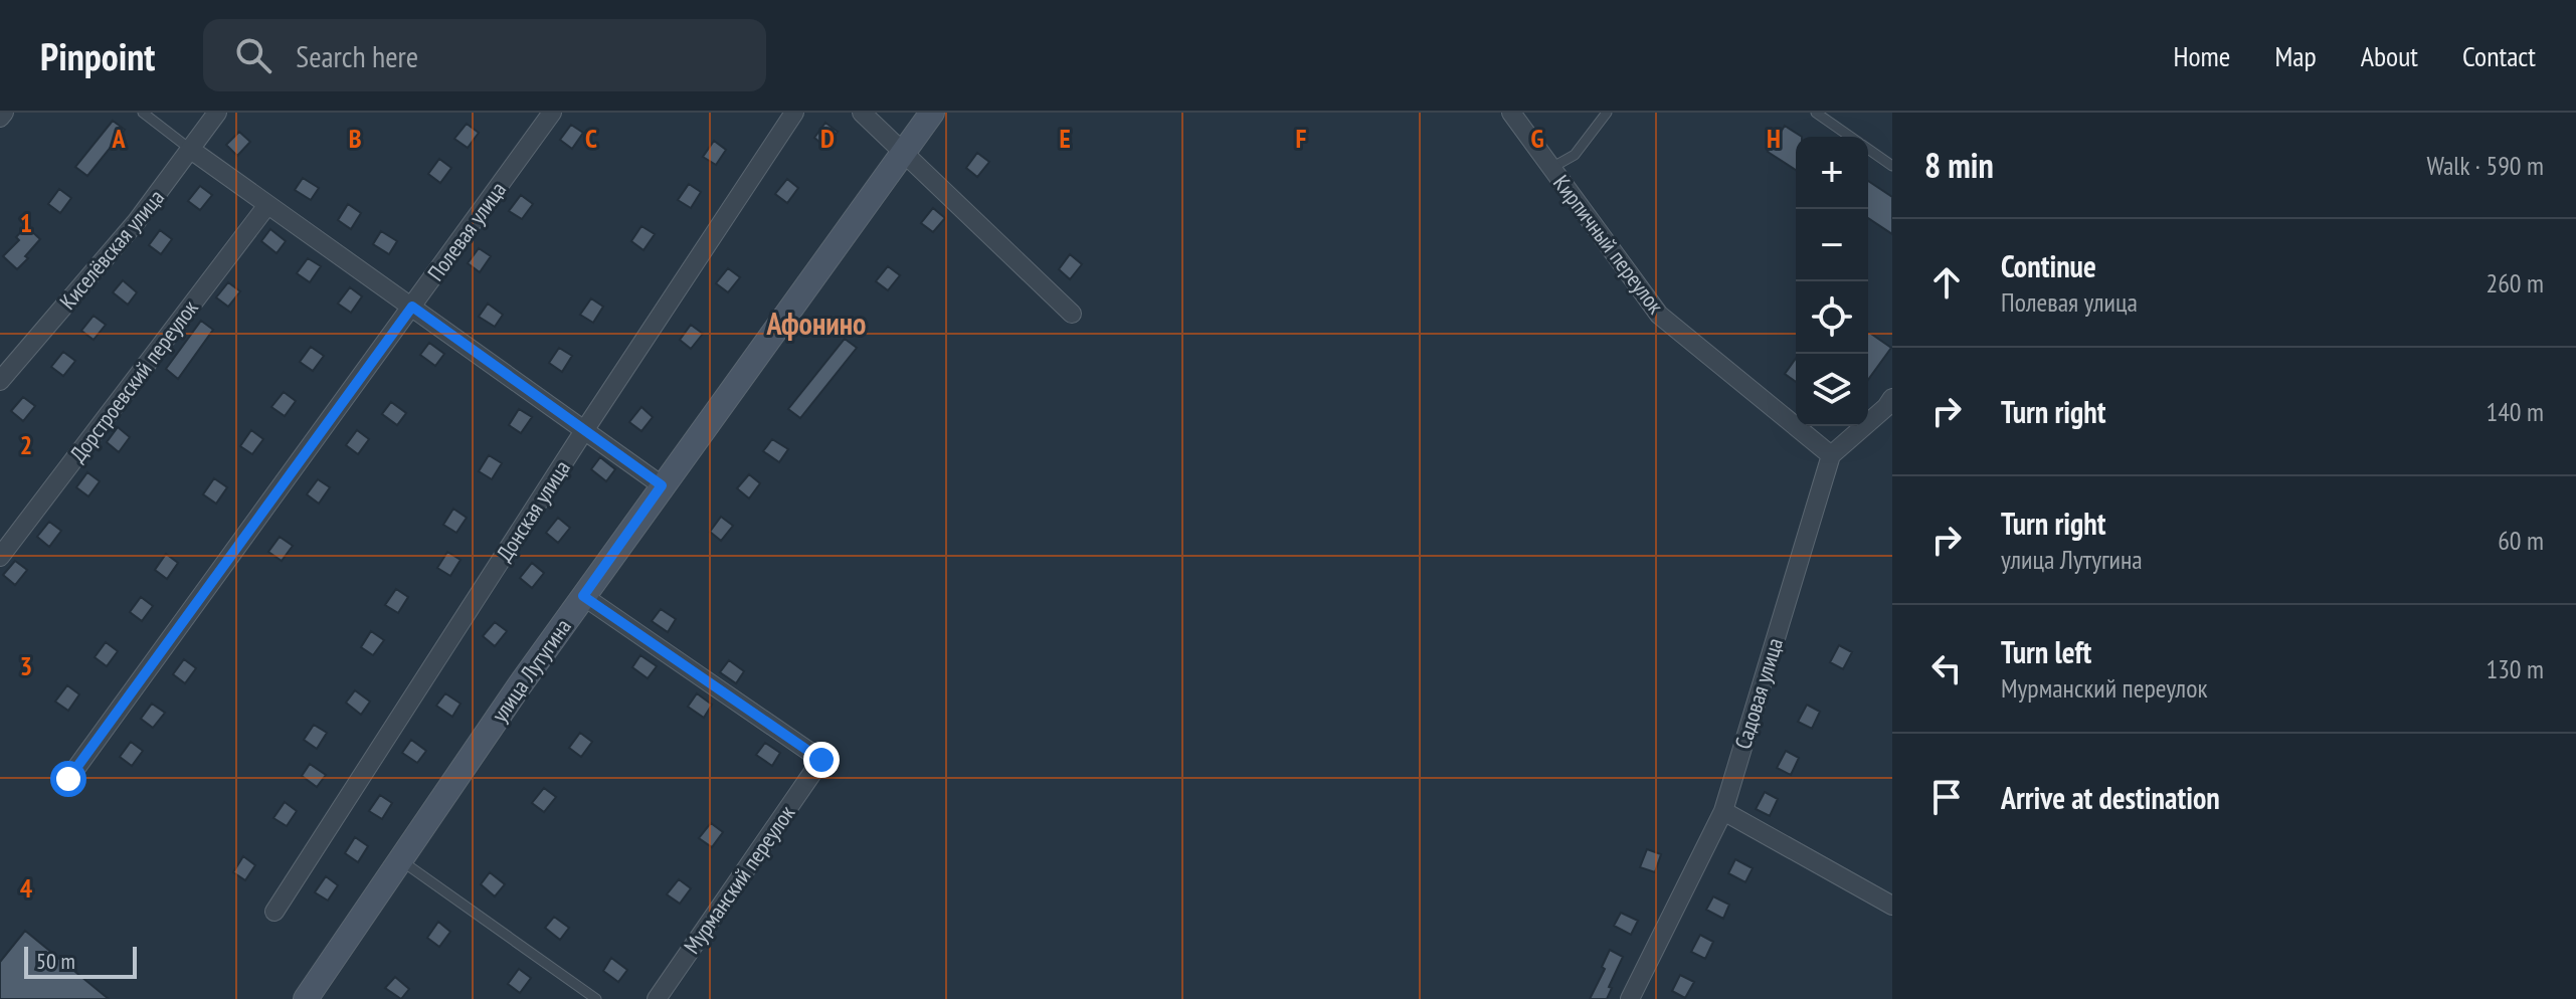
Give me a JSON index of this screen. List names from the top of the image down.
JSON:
{
  "streets": {
    "main road": ["улица Лутугина"],
    "street": [
      "Полевая улица",
      "Кирпичный переулок",
      "Киселёвская улица",
      "Дорстроевский переулок",
      "Донская улица",
      "Садовая улица",
      "Мурманский переулок"
    ]
  },
  "crossings": [
    ["Кирпичный переулок", "Садовая улица"],
    ["улица Лутугина", "Мурманский переулок"]
  ],
  "districts": ["Афонино"],
  "scale_bar": "50 m",
  "page": {
    "header": "Pinpoint",
    "search": "Search here",
    "nav": [
      "Home",
      "Map",
      "About",
      "Contact"
    ],
    "heading": ["8 min", "Walk · 590 m"],
    "map_buttons": ["+", "−"],
    "list": [
      ["Continue", "Полевая улица", "260 m"],
      ["Turn right", "140 m"],
      ["Turn right", "улица Лутугина", "60 m"],
      ["Turn left", "Мурманский переулок", "130 m"],
      "Arrive at destination"
    ],
    "scale": "50 m"
  },
  "grid": {
    "columns": [
      "A",
      "B",
      "C",
      "D",
      "E",
      "F",
      "G",
      "H"
    ],
    "rows": [
      "1",
      "2",
      "3",
      "4"
    ]
  }
}
